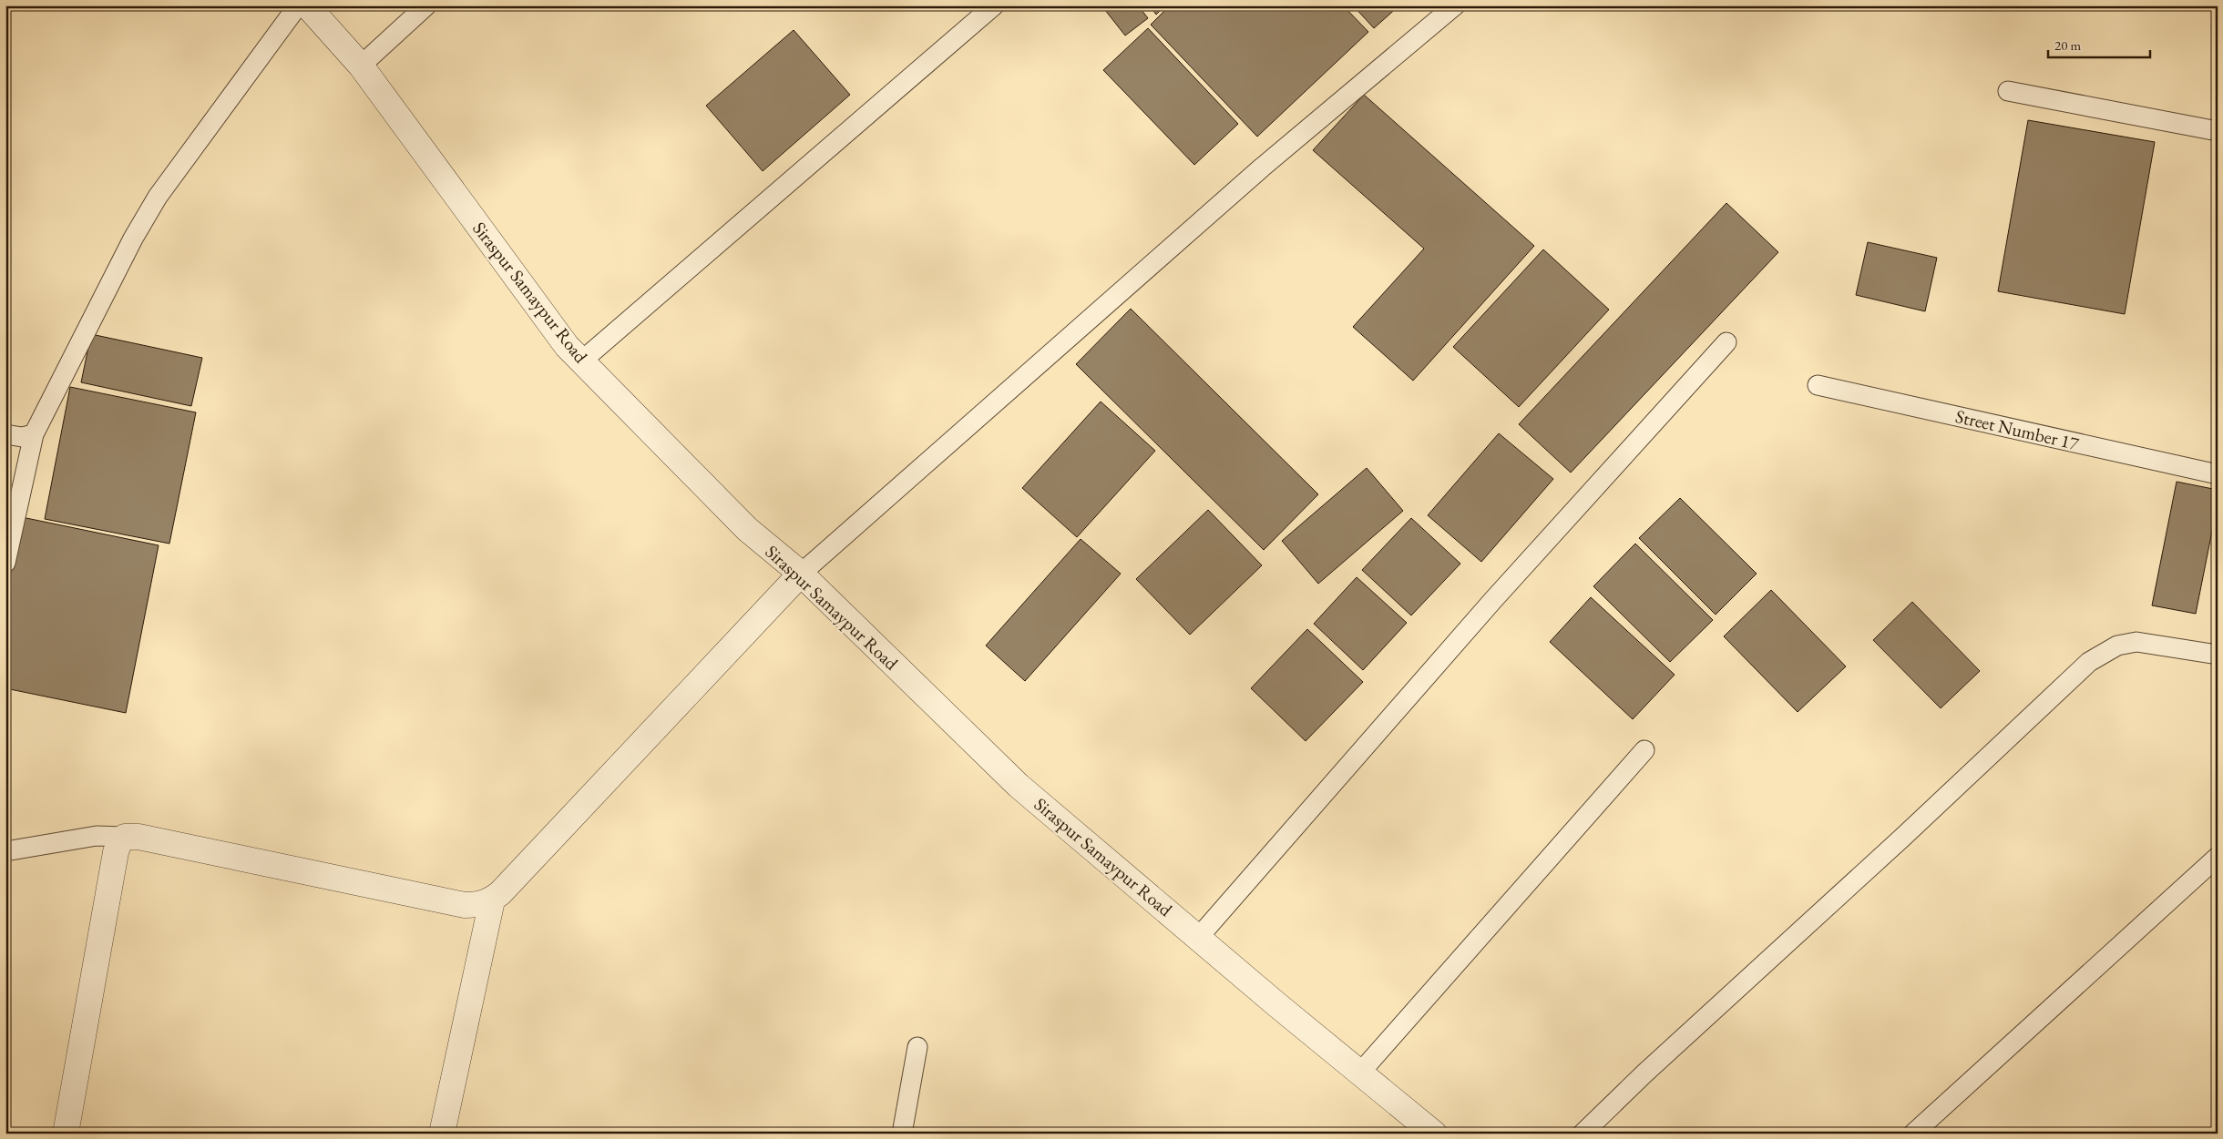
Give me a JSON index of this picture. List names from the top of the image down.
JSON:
{
  "streets": {
    "street": ["Siraspur Samaypur Road"],
    "lane": ["Street Number 17"]
  },
  "scale_bar": "20 m"
}
